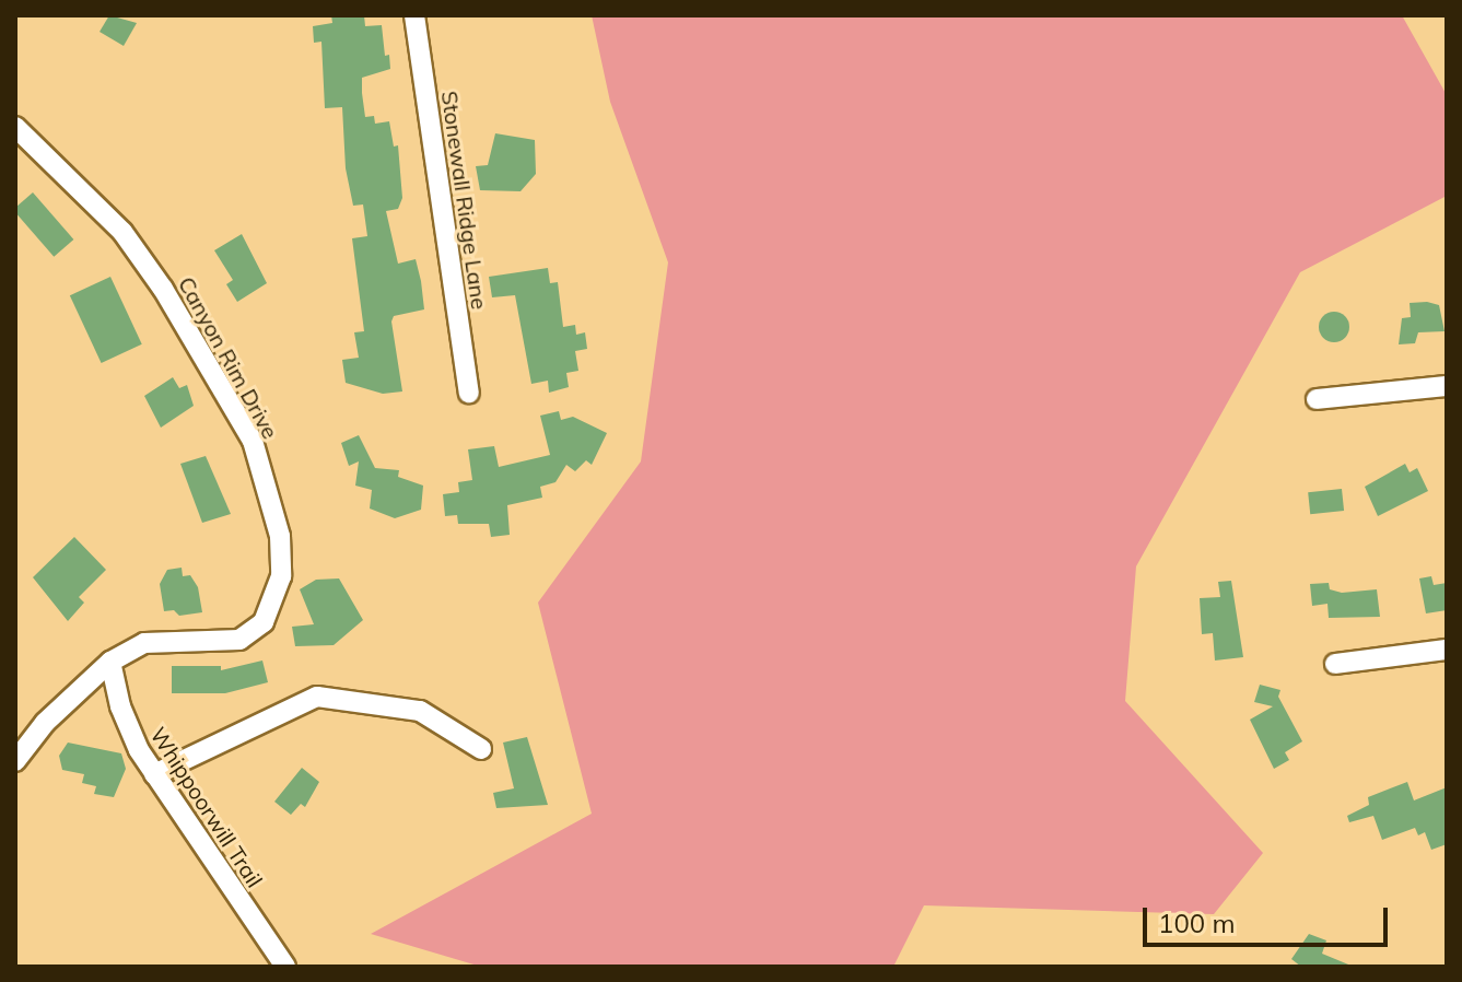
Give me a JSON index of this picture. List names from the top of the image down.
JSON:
{
  "streets": {
    "street": ["Stonewall Ridge Lane", "Canyon Rim Drive", "Whippoorwill Trail"]
  },
  "crossings": [
    ["Canyon Rim Drive", "Whippoorwill Trail"]
  ],
  "scale_bar": "100 m"
}
